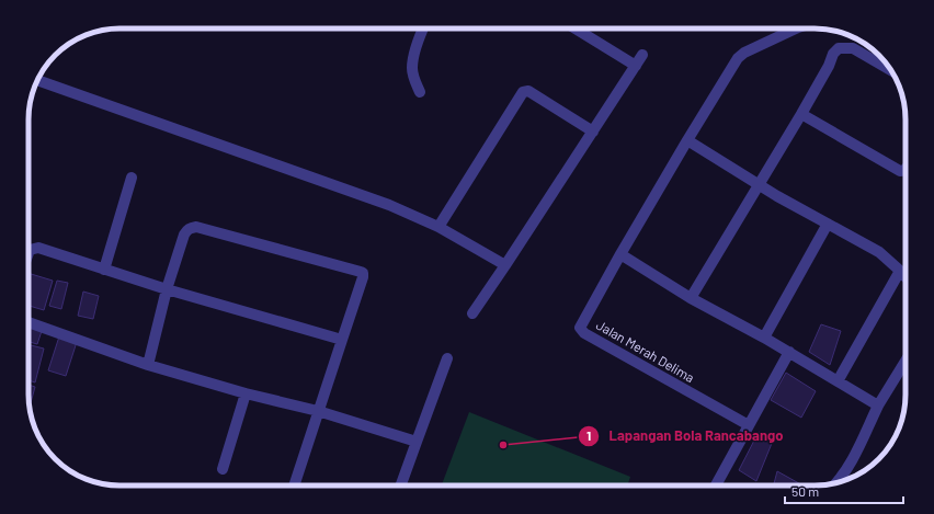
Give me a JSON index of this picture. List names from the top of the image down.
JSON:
{
  "streets": {
    "street": ["Jalan Merah Delima"]
  },
  "places": ["Lapangan Bola Rancabango"],
  "scale_bar": "50 m"
}
